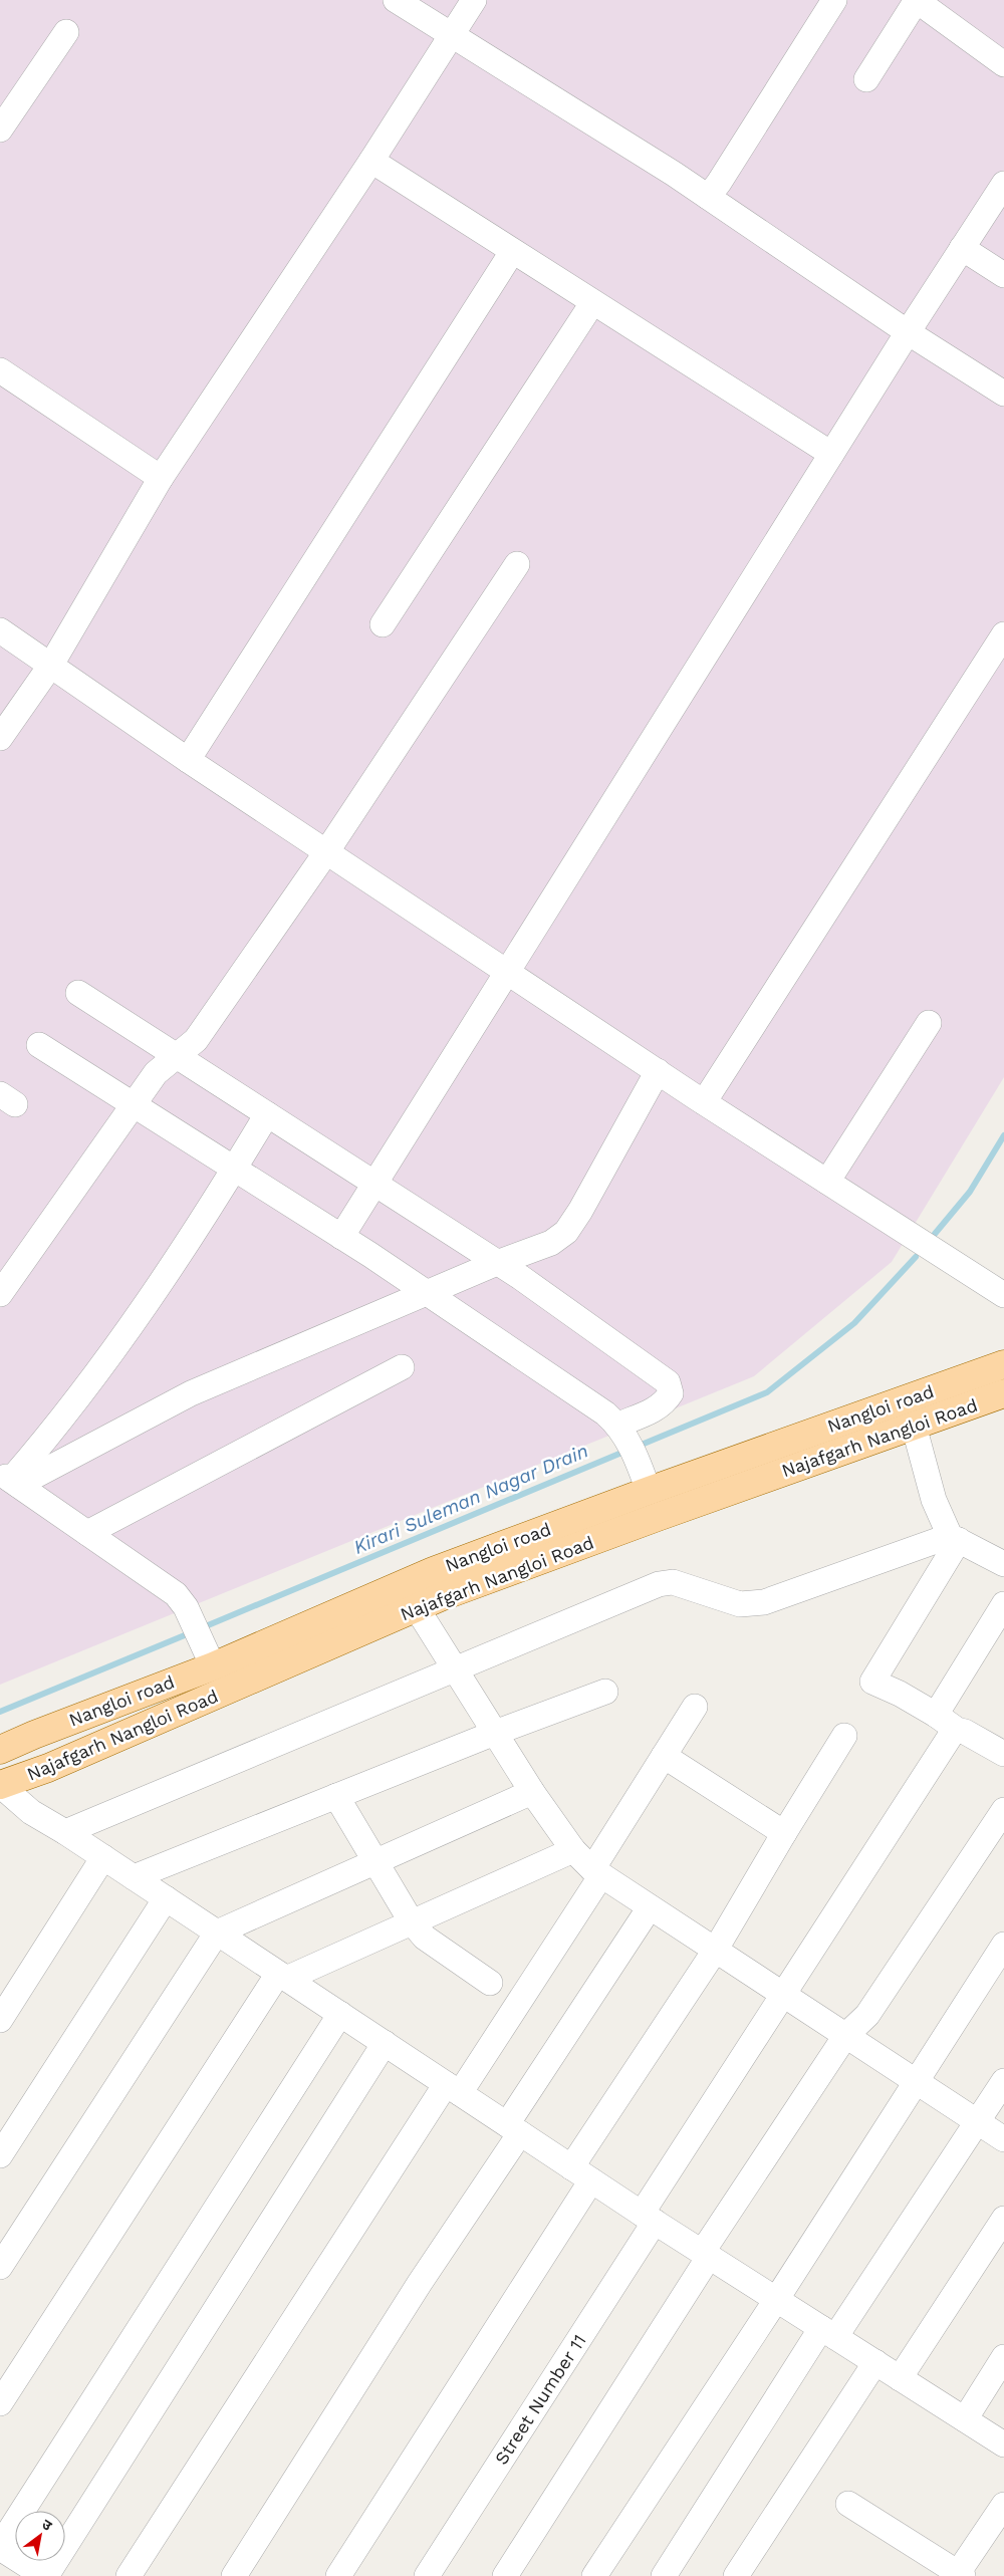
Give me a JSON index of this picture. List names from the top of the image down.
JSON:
{
  "streets": {
    "main road": ["Nangloi road", "Najafgarh Nangloi Road"],
    "street": ["Street Number 11"]
  },
  "water": ["Kirari Suleman Nagar Drain"],
  "north": "top right"
}
